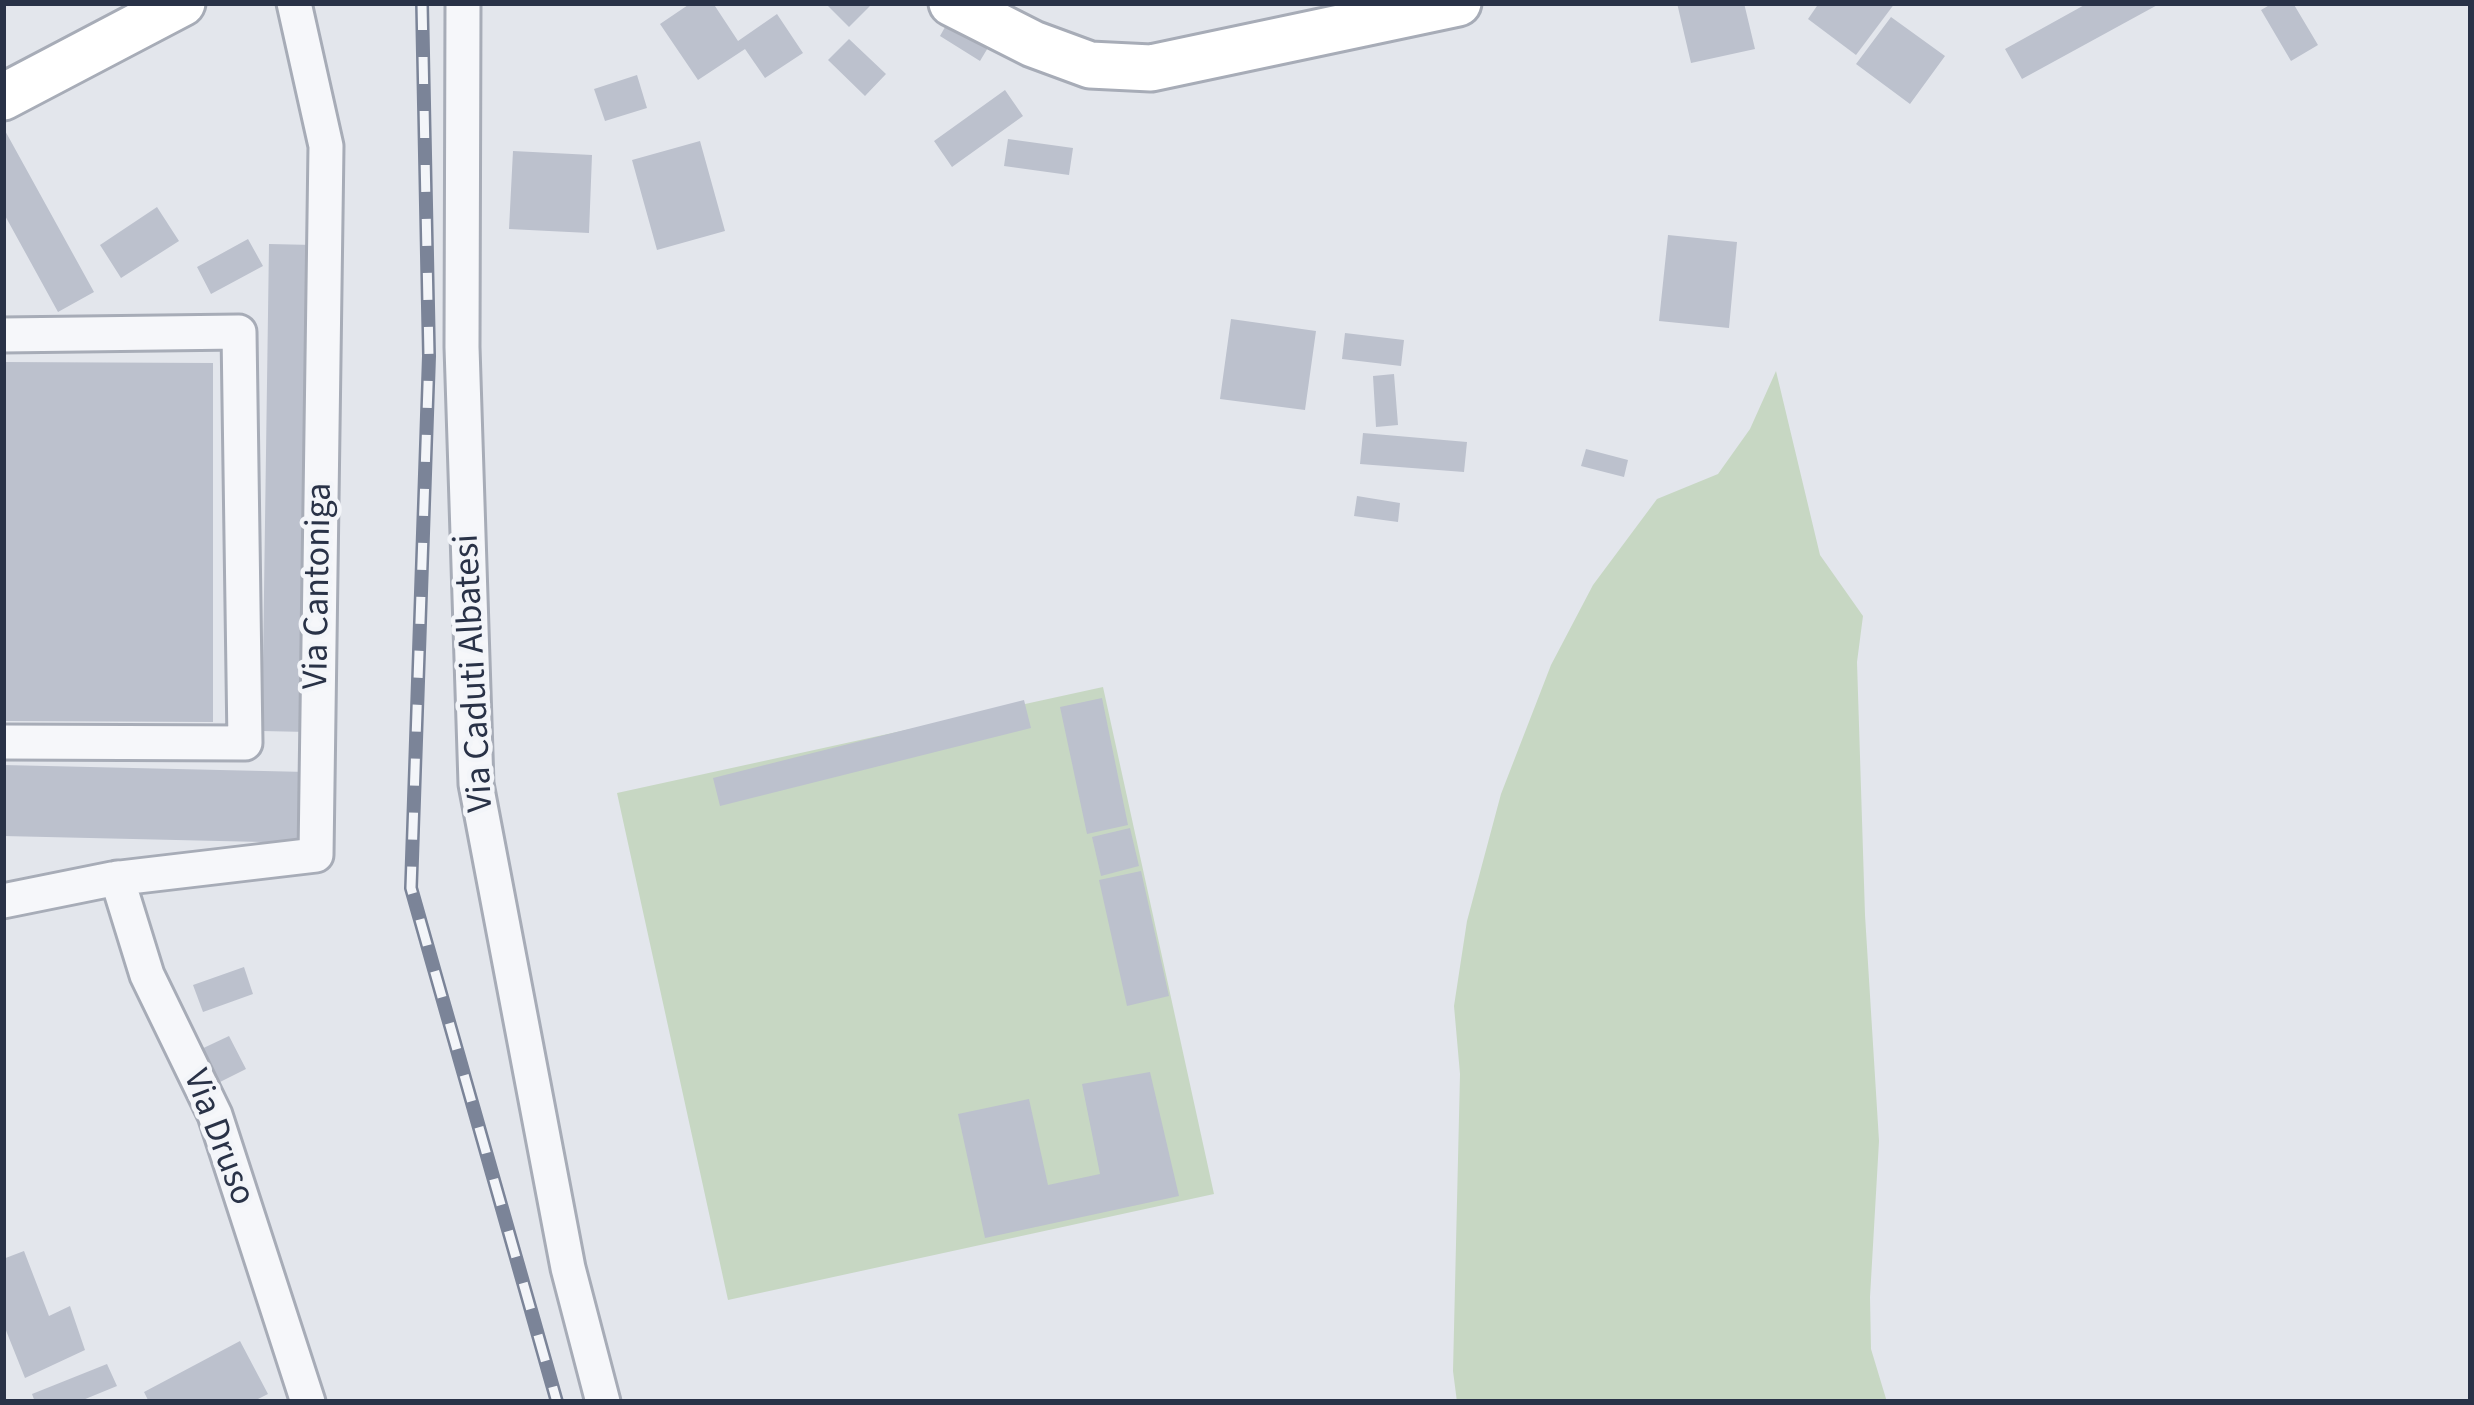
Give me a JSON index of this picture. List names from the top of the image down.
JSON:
{
  "streets": {
    "street": ["Via Cantoniga", "Via Caduti Albatesi", "Via Druso"]
  },
  "crossings": [
    ["Via Cantoniga", "Via Druso"]
  ]
}
